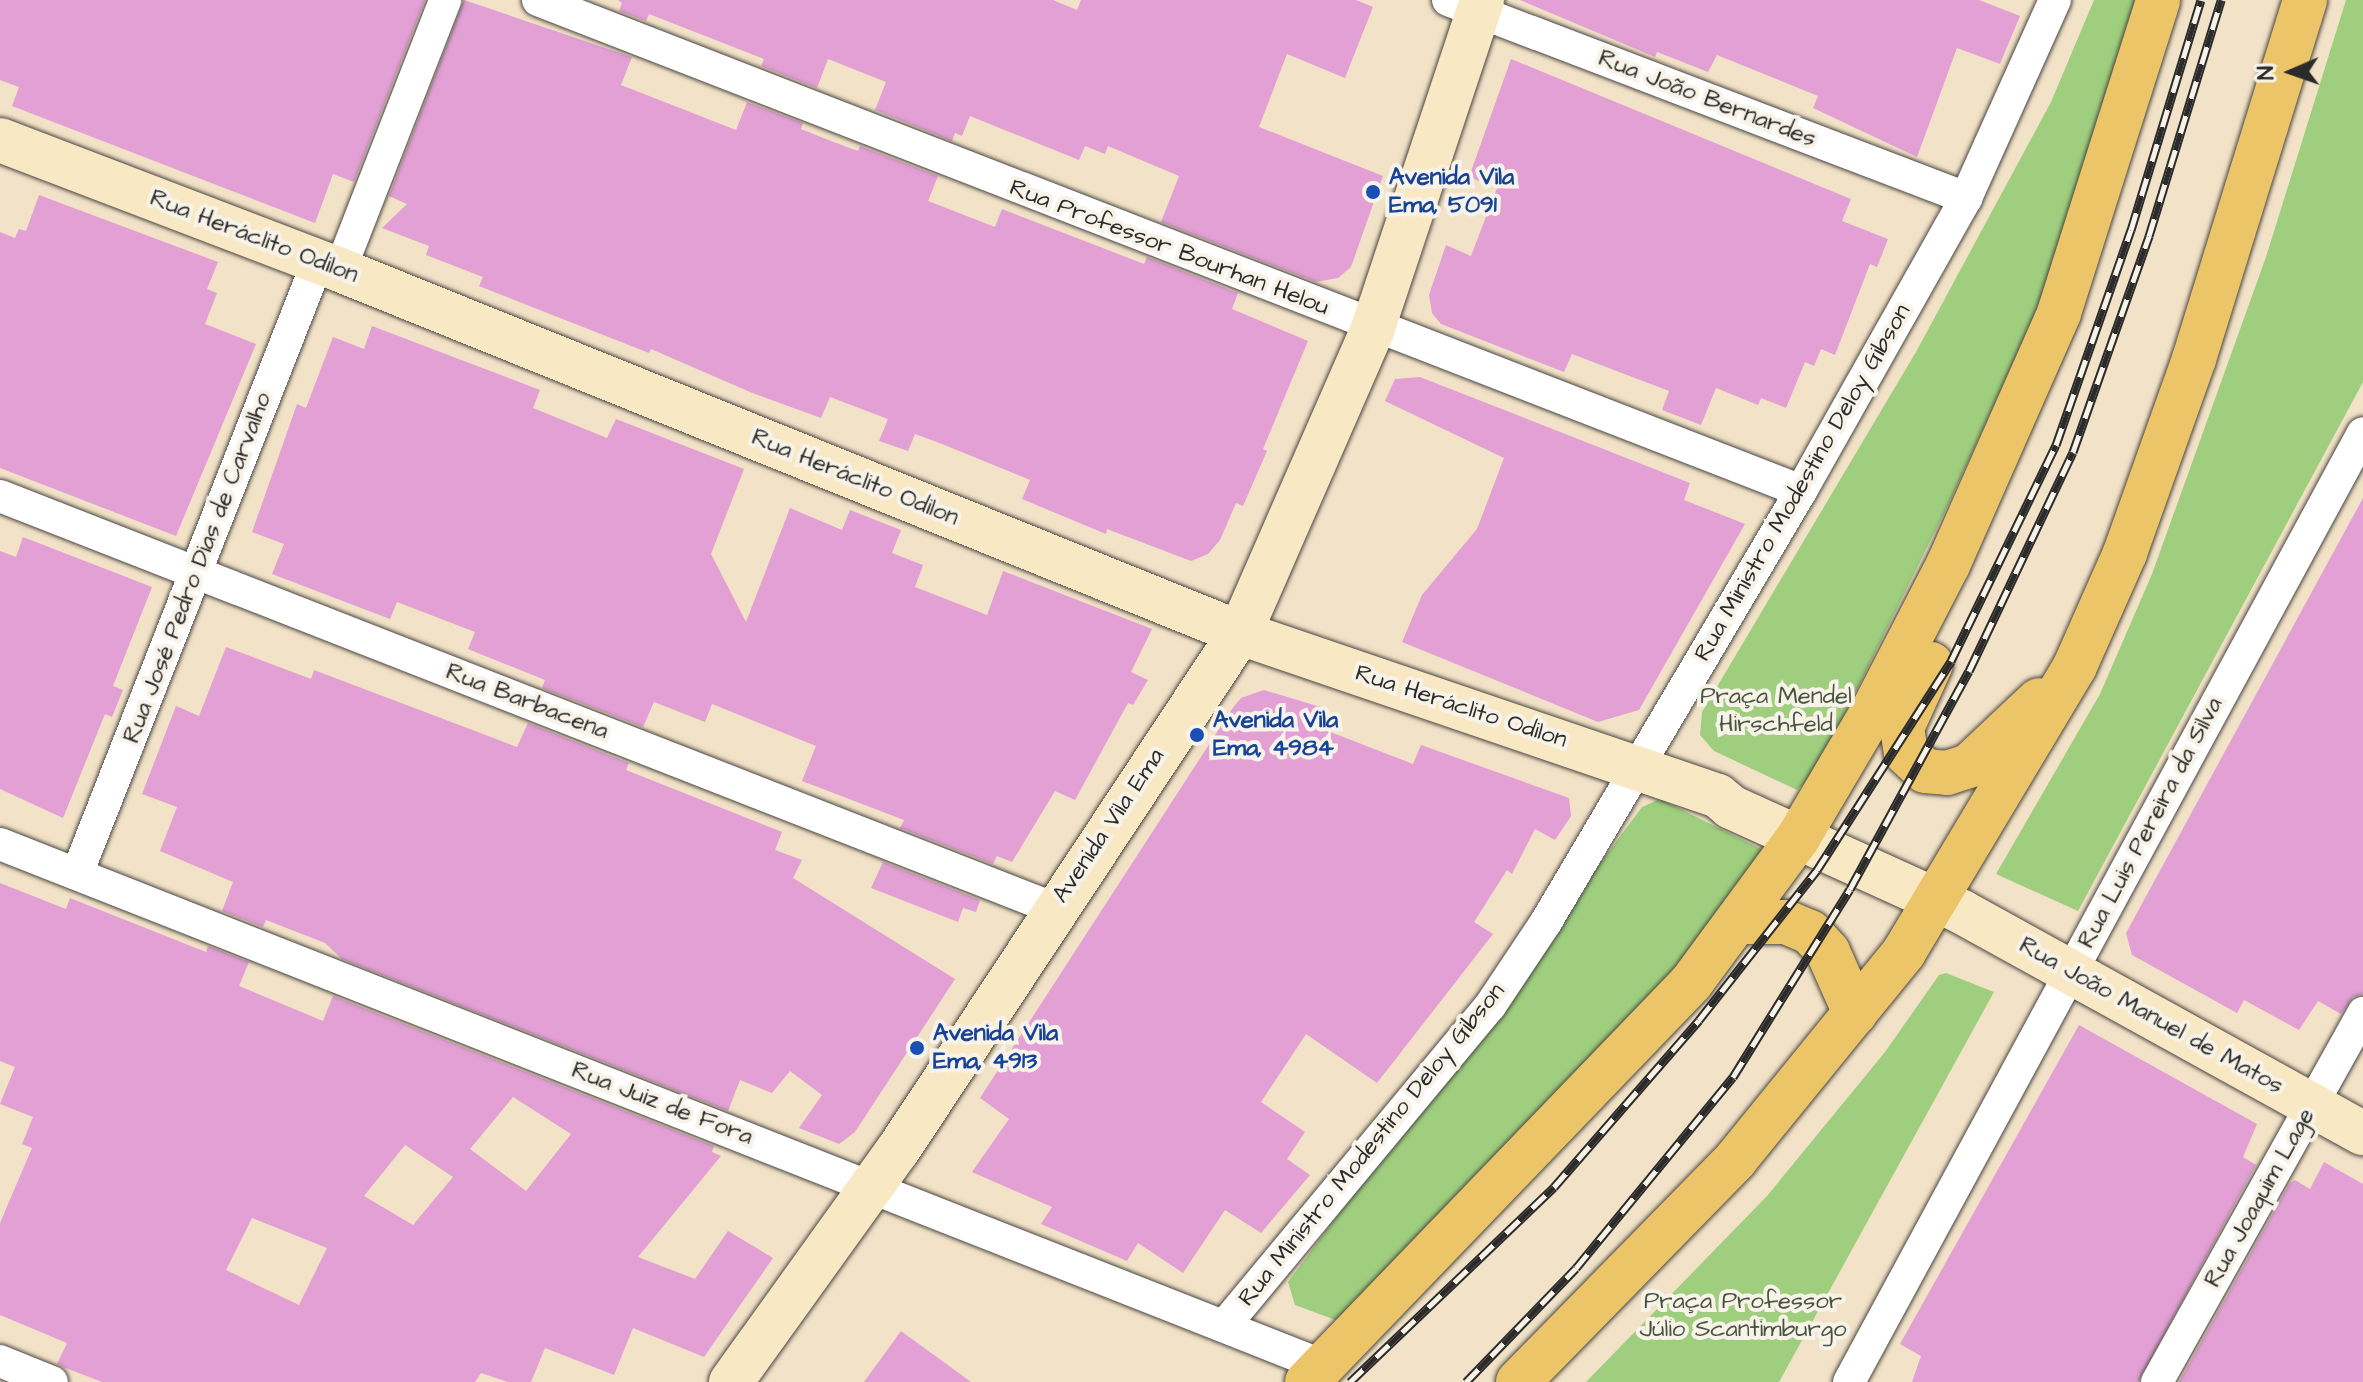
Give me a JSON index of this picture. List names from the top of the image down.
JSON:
{
  "streets": {
    "street": [
      "Rua João Bernardes",
      "Rua Heráclito Odilon",
      "Rua Professor Bourhan Helou",
      "Rua Ministro Modestino Deloy Gibson",
      "Rua José Pedro Dias de Carvalho",
      "Rua Barbacena",
      "Rua Luis Pereira da Silva",
      "Avenida Vila Ema",
      "Rua João Manuel de Matos",
      "Rua Juiz de Fora",
      "Rua Joaquim Lage"
    ]
  },
  "crossings": [
    ["Rua João Bernardes", "Rua Ministro Modestino Deloy Gibson"],
    ["Rua João Bernardes", "Avenida Vila Ema"],
    ["Rua Heráclito Odilon", "Rua Ministro Modestino Deloy Gibson"],
    ["Rua Heráclito Odilon", "Rua José Pedro Dias de Carvalho"],
    ["Rua Heráclito Odilon", "Avenida Vila Ema"],
    ["Rua Heráclito Odilon", "Rua João Manuel de Matos"],
    ["Rua Professor Bourhan Helou", "Rua Ministro Modestino Deloy Gibson"],
    ["Rua Professor Bourhan Helou", "Avenida Vila Ema"],
    ["Rua Ministro Modestino Deloy Gibson", "Rua Juiz de Fora"],
    ["Rua José Pedro Dias de Carvalho", "Rua Barbacena"],
    ["Rua José Pedro Dias de Carvalho", "Rua Juiz de Fora"],
    ["Rua Barbacena", "Avenida Vila Ema"],
    ["Rua Luis Pereira da Silva", "Rua João Manuel de Matos"],
    ["Avenida Vila Ema", "Rua Juiz de Fora"],
    ["Rua João Manuel de Matos", "Rua Joaquim Lage"]
  ],
  "parks": ["Praça Mendel Hirschfeld", "Praça Professor Júlio Scantimburgo"],
  "places": ["Avenida Vila Ema, 5091", "Avenida Vila Ema, 4984", "Avenida Vila Ema, 4913"],
  "north": "left"
}
